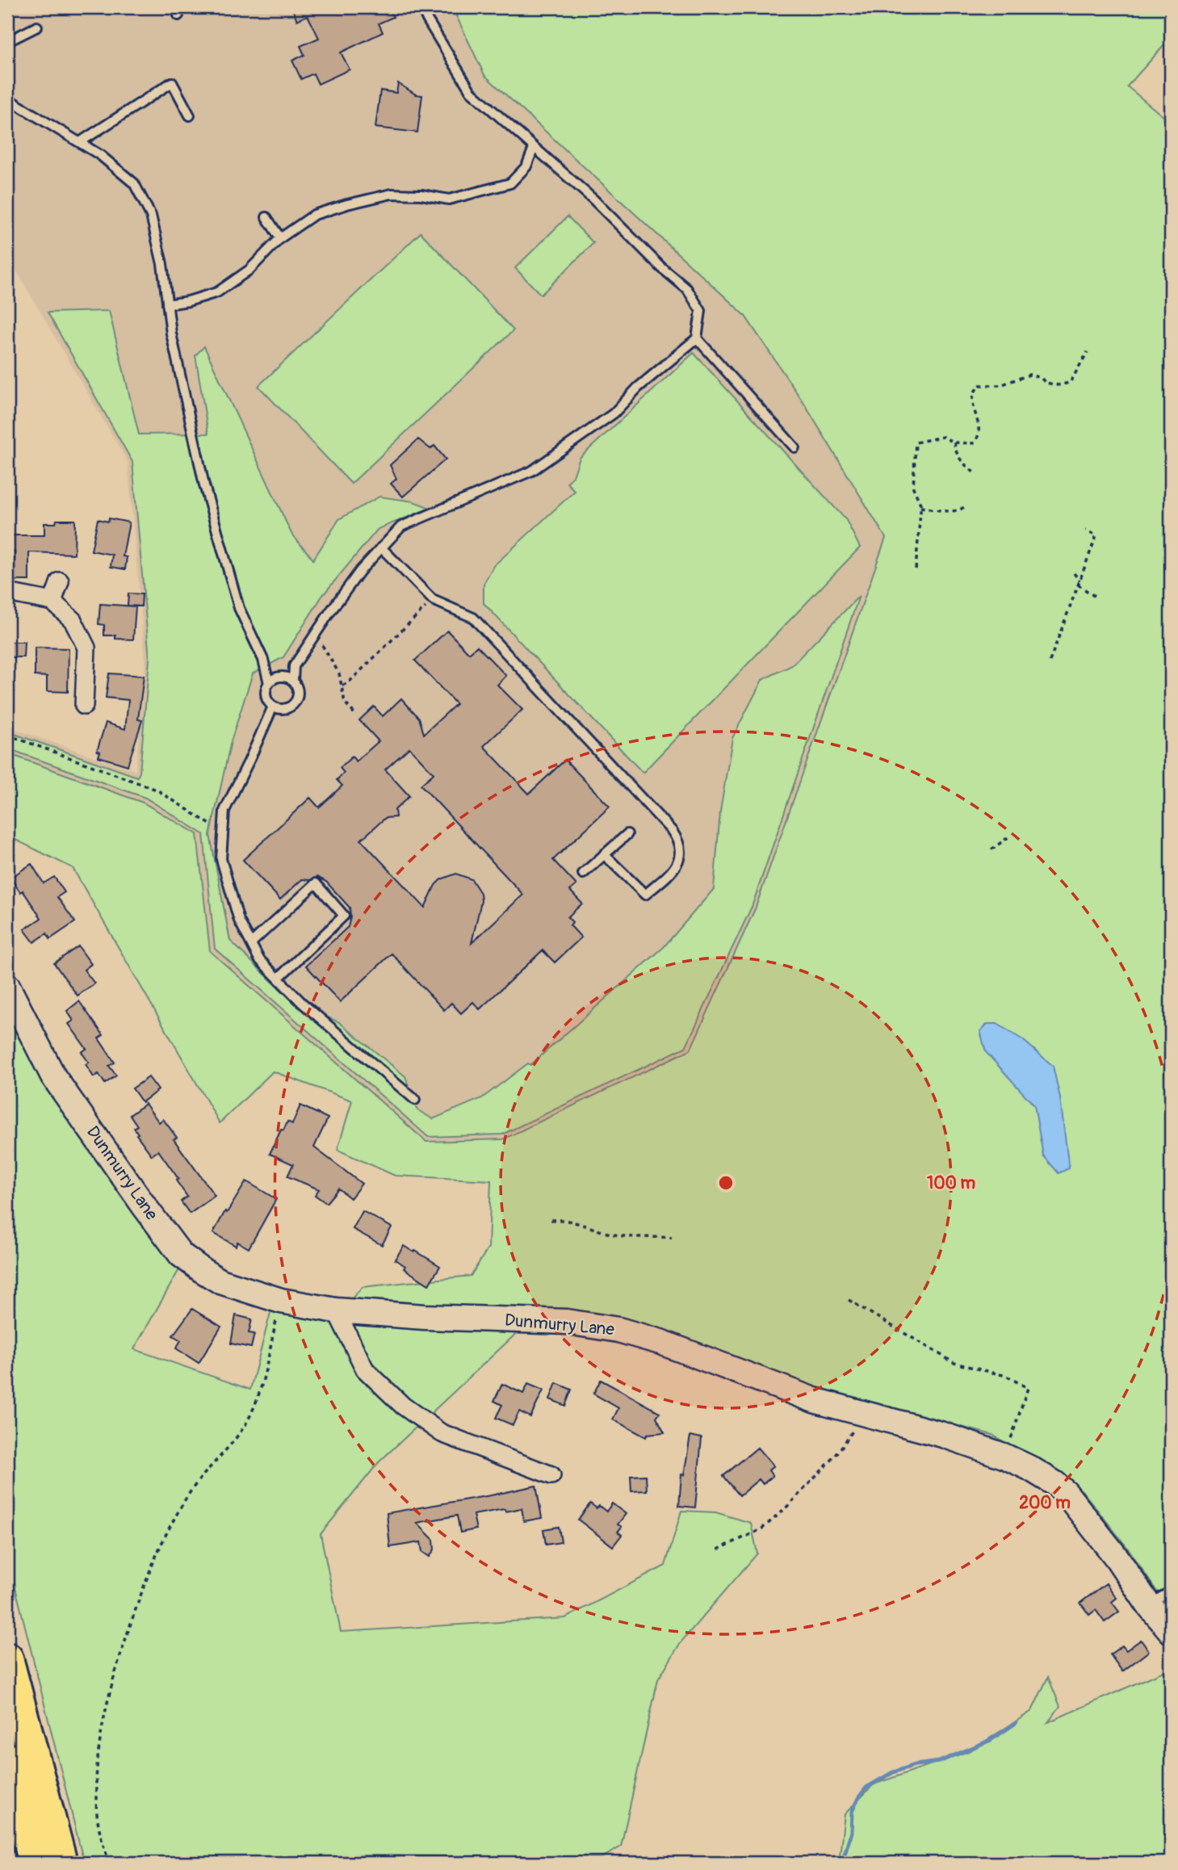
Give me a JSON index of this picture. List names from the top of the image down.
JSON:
{
  "streets": {
    "street": ["Dunmurry Lane"]
  },
  "rings": ["100 m", "200 m"]
}
